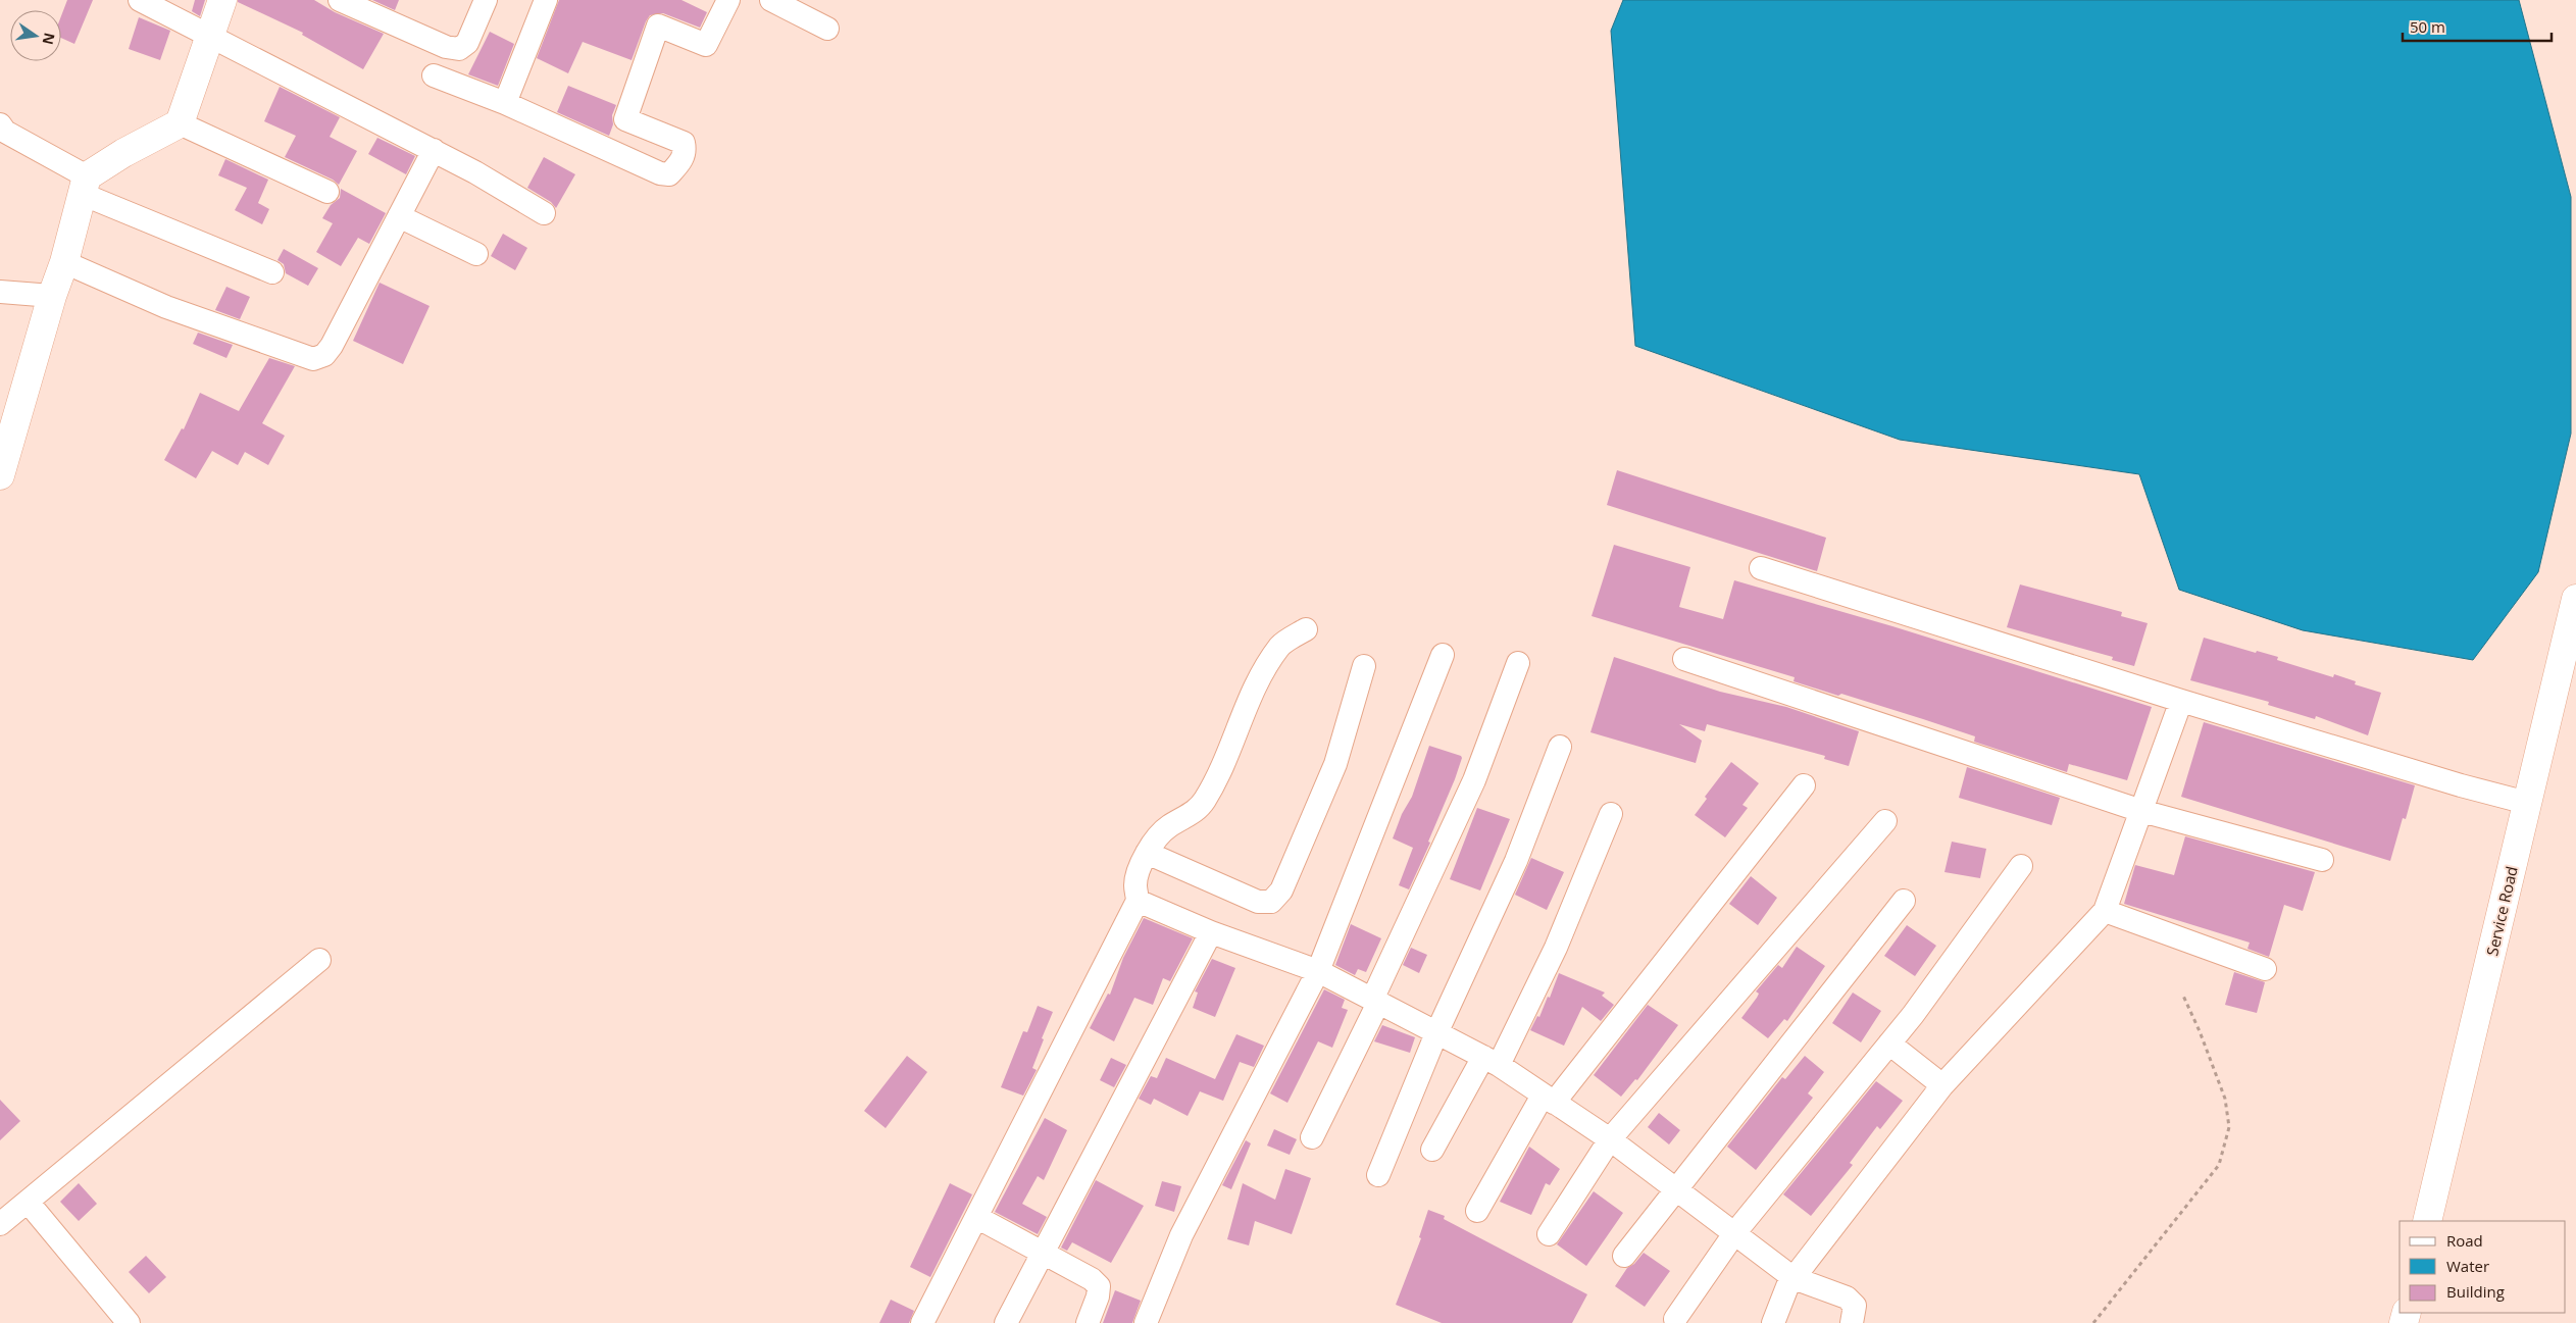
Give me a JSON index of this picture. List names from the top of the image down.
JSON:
{
  "streets": {
    "main road": ["Service Road"]
  },
  "legend": ["Road", "Water", "Building"],
  "scale_bar": "50 m",
  "north": "right"
}
